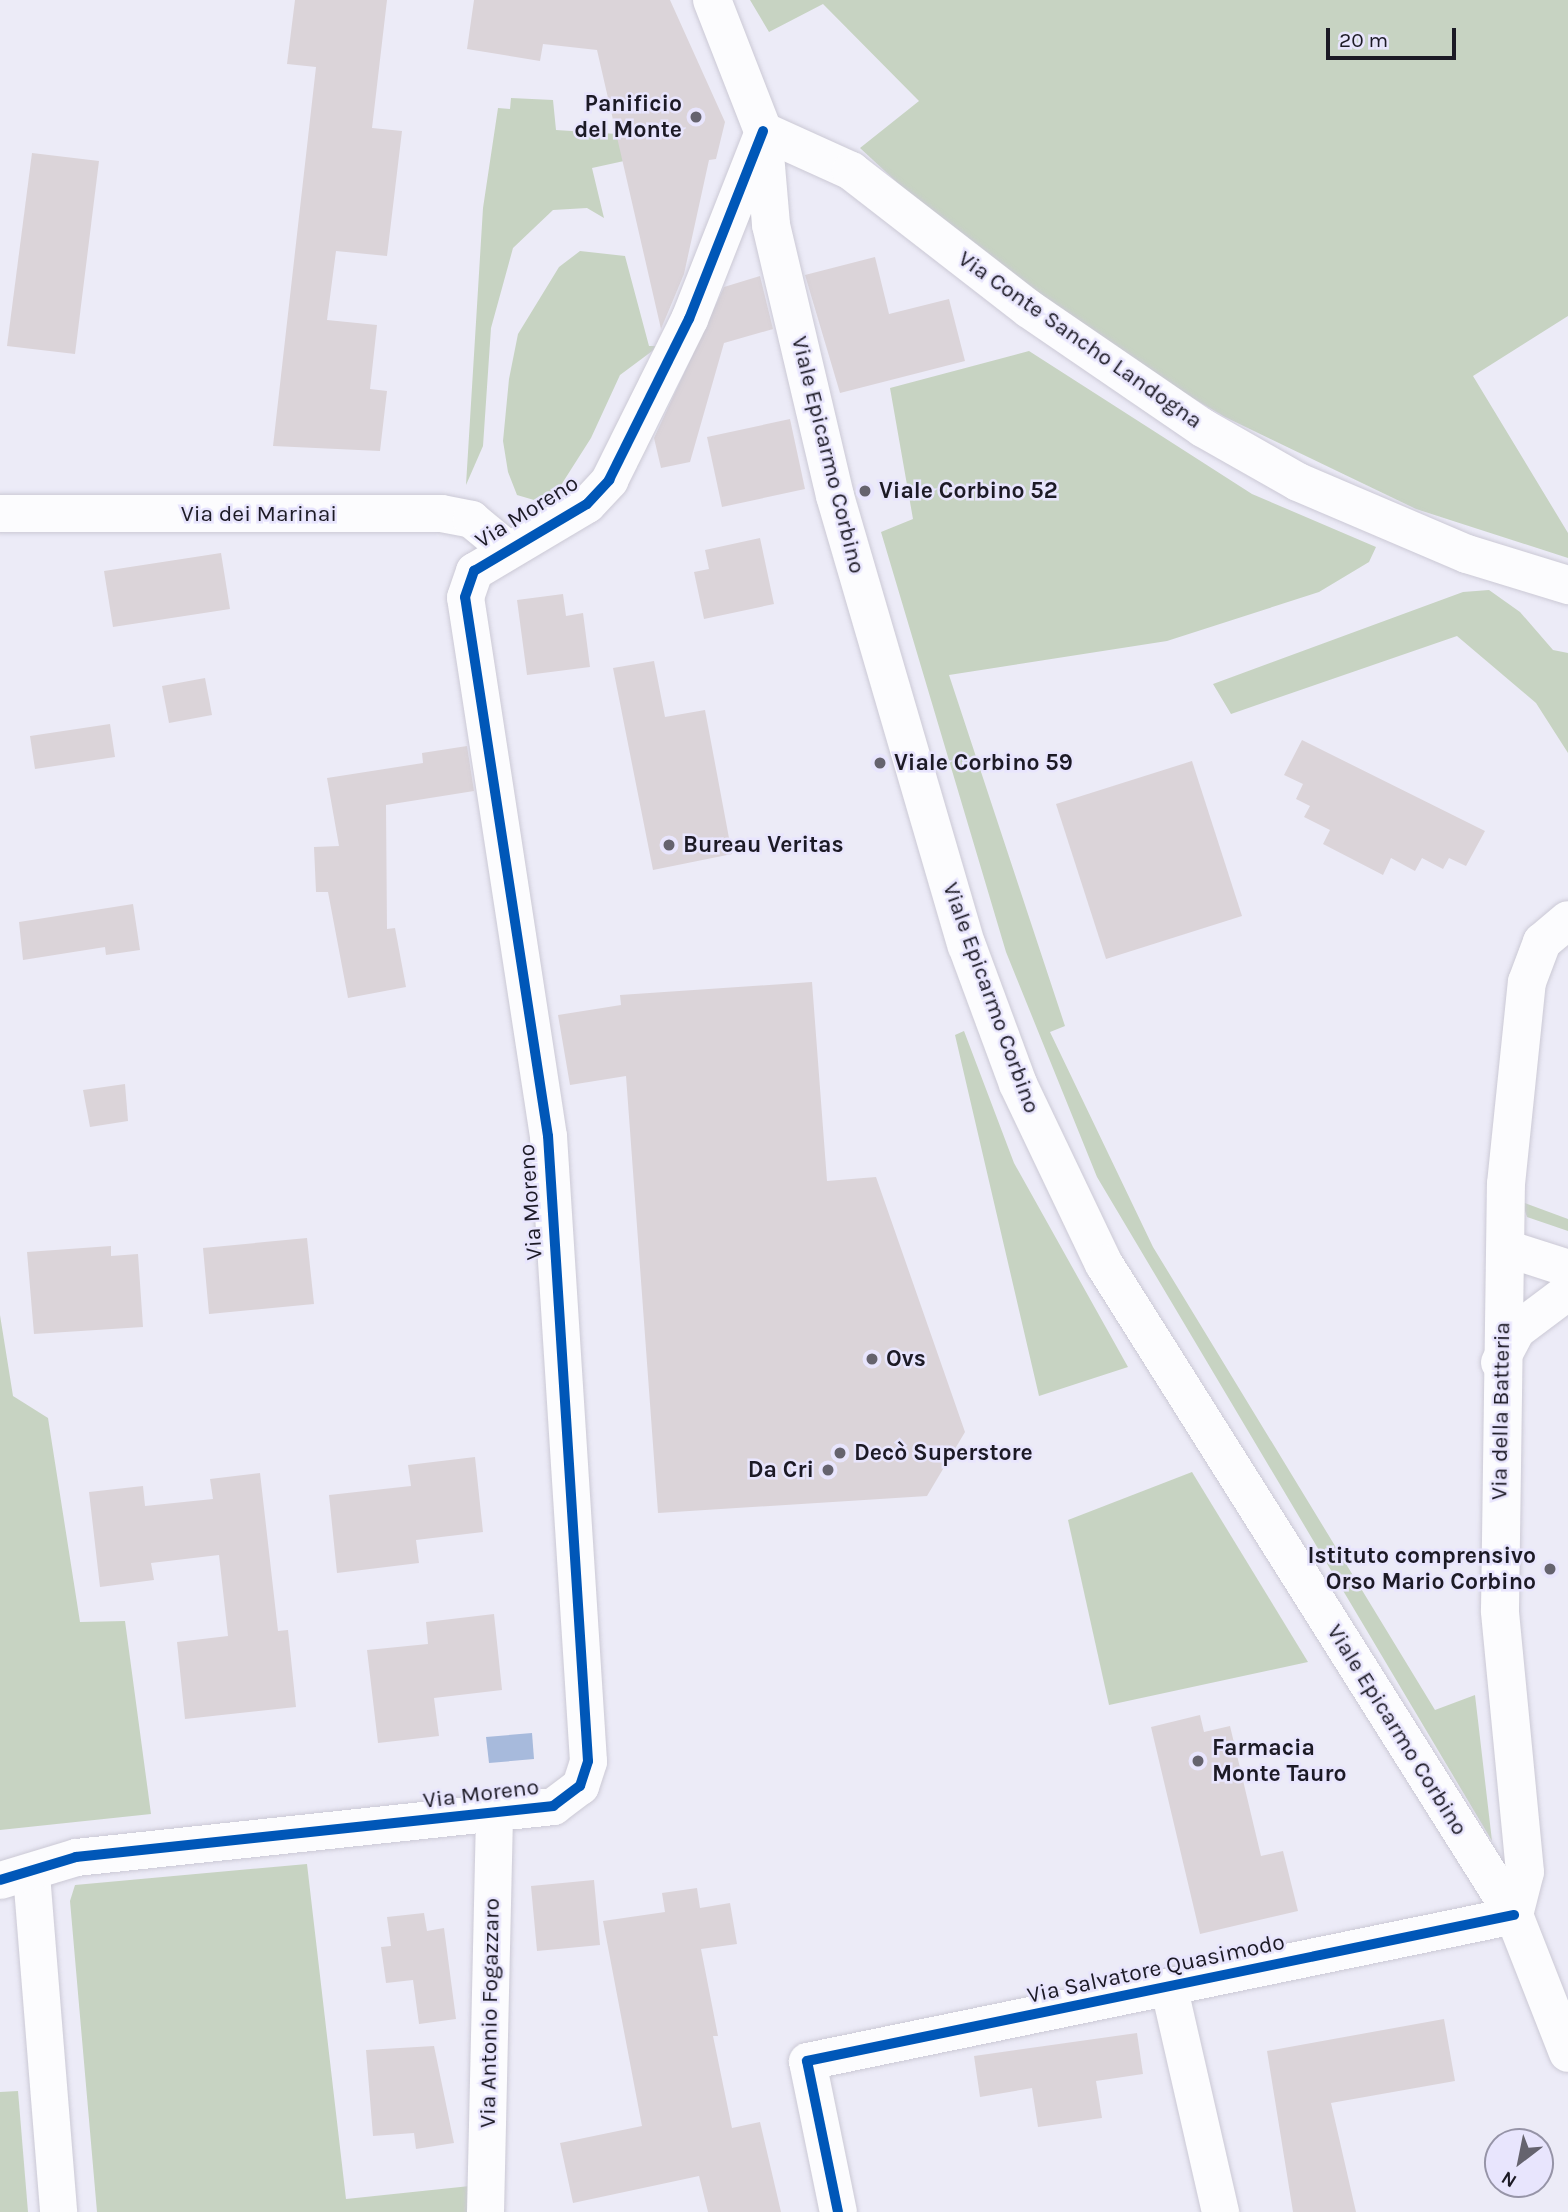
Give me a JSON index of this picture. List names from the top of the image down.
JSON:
{
  "streets": {
    "main road": ["Via Conte Sancho Landogna", "Viale Epicarmo Corbino", "Via della Batteria"],
    "street": [
      "Via Moreno",
      "Via dei Marinai",
      "Via Salvatore Quasimodo",
      "Via Antonio Fogazzaro"
    ]
  },
  "crossings": [
    ["Via Conte Sancho Landogna", "Viale Epicarmo Corbino"],
    ["Via Conte Sancho Landogna", "Via Moreno"],
    ["Viale Epicarmo Corbino", "Via Moreno"],
    ["Viale Epicarmo Corbino", "Via della Batteria"],
    ["Viale Epicarmo Corbino", "Via Salvatore Quasimodo"],
    ["Via Moreno", "Via dei Marinai"],
    ["Via Moreno", "Via Antonio Fogazzaro"],
    ["Via della Batteria", "Via Salvatore Quasimodo"]
  ],
  "places": [
    "Panificio del Monte",
    "Viale Corbino 52",
    "Viale Corbino 59",
    "Bureau Veritas",
    "Ovs",
    "Decò Superstore",
    "Da Cri",
    "Istituto comprensivo Orso Mario Corbino",
    "Farmacia Monte Tauro"
  ],
  "scale_bar": "20 m",
  "north": "bottom left"
}
